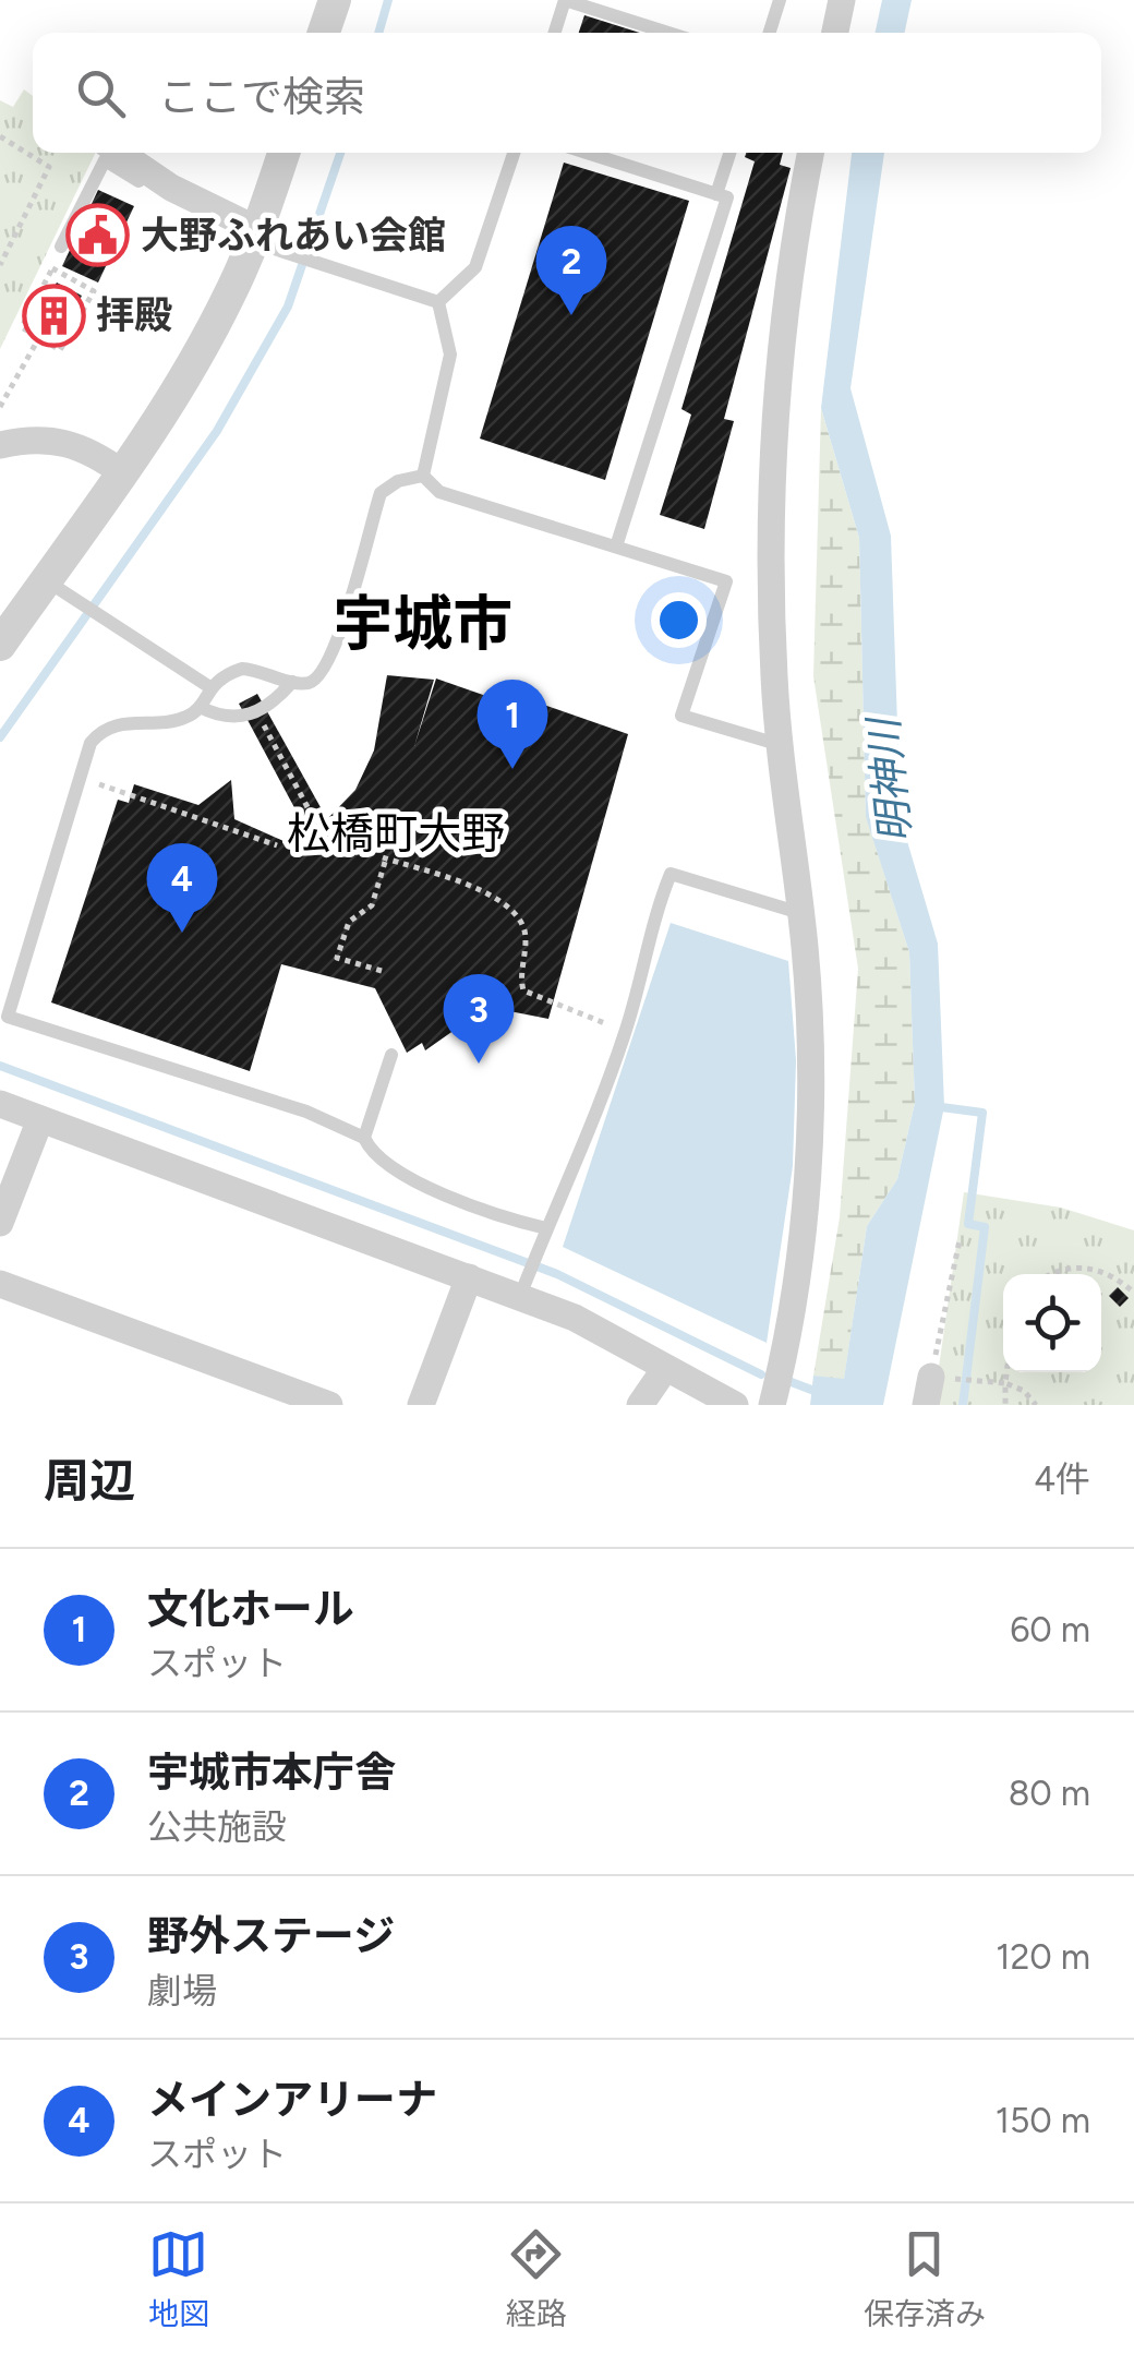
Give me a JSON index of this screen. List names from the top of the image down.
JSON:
{
  "districts": ["宇城市", "松橋町大野"],
  "water": ["明神川"],
  "places": {
    "public building": ["大野ふれあい会館"],
    "building": ["拝殿"]
  },
  "page": {
    "search": "ここで検索",
    "pins": [
      "2",
      "1",
      "4",
      "3"
    ],
    "heading": ["周辺", "4件"],
    "list": [
      {
        "mark": "1",
        "name": "文化ホール",
        "note": "スポット",
        "value": "60 m"
      },
      {
        "mark": "2",
        "name": "宇城市本庁舎",
        "note": "公共施設",
        "value": "80 m"
      },
      {
        "mark": "3",
        "name": "野外ステージ",
        "note": "劇場",
        "value": "120 m"
      },
      {
        "mark": "4",
        "name": "メインアリーナ",
        "note": "スポット",
        "value": "150 m"
      }
    ],
    "nav": ["地図", "経路", "保存済み"]
  }
}
